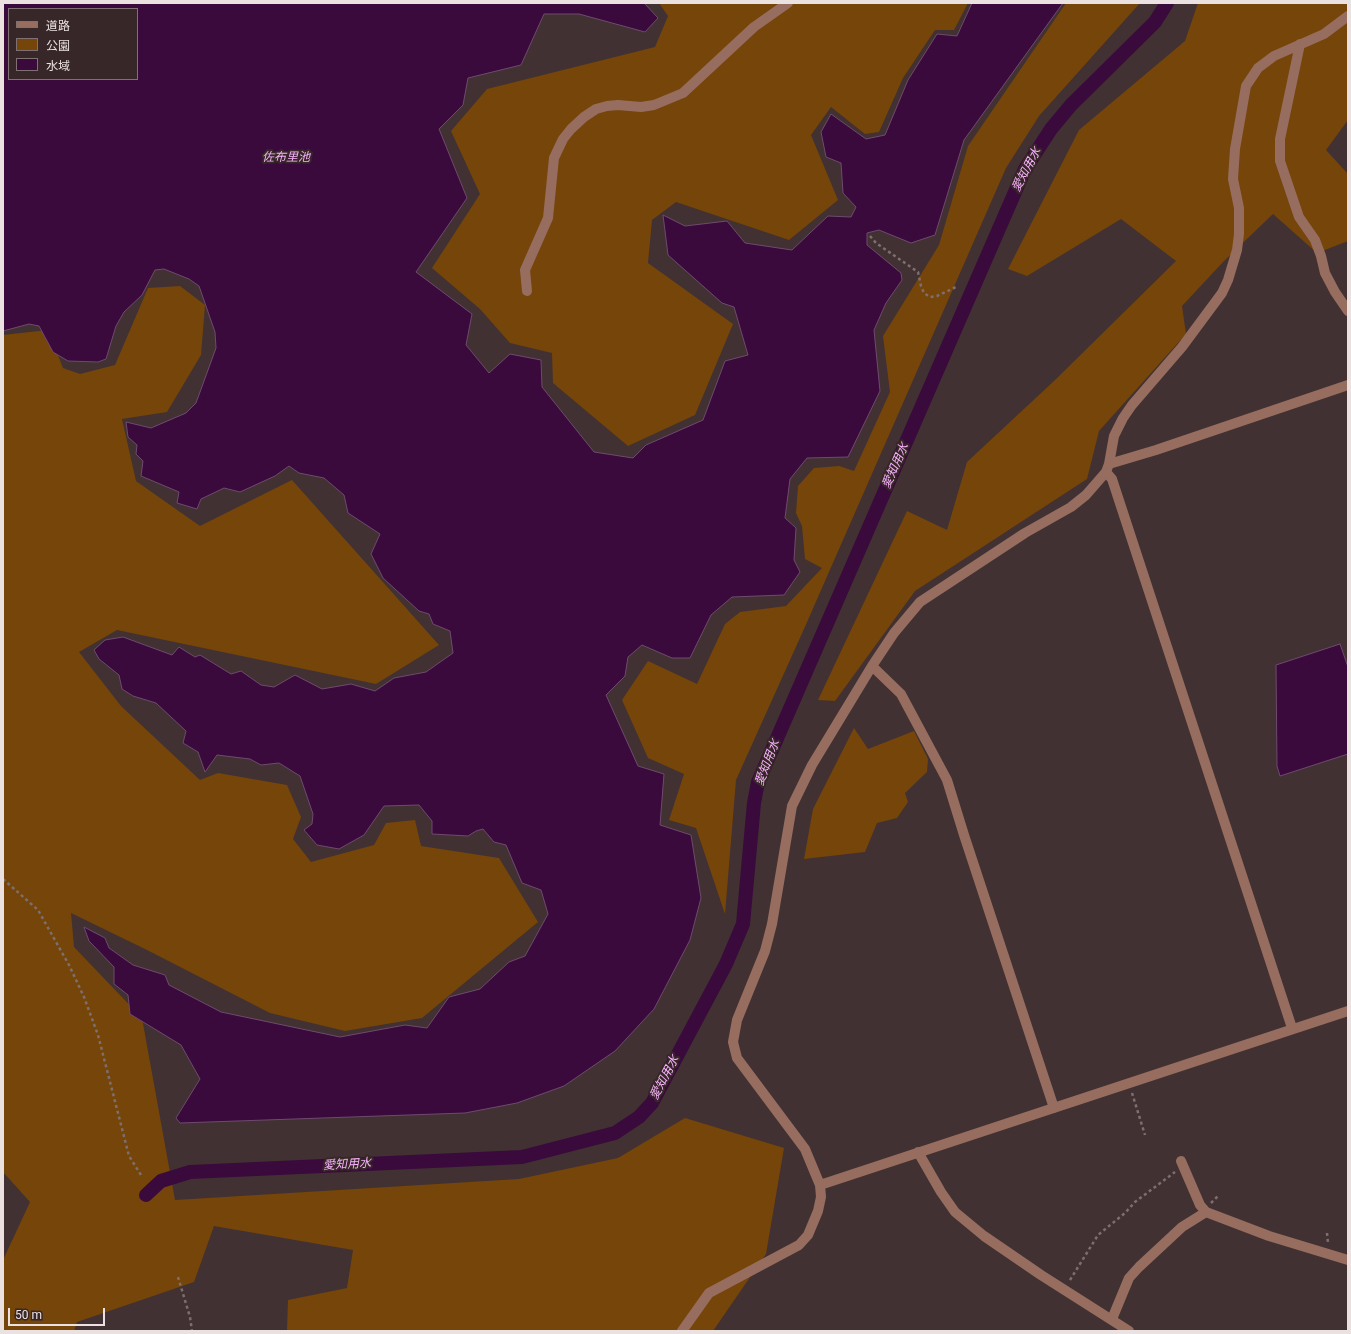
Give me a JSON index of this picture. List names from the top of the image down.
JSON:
{
  "water": ["佐布里池", "愛知用水"],
  "legend": ["道路", "公園", "水域"],
  "scale_bar": "50 m"
}
